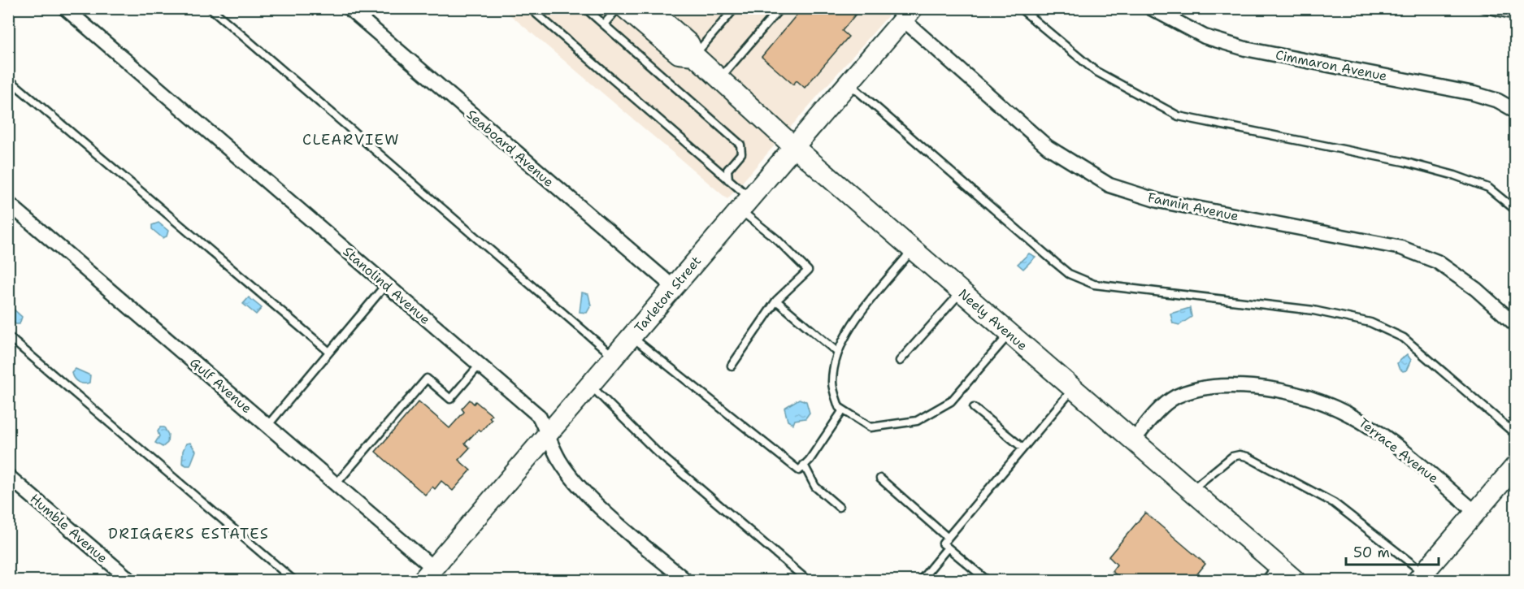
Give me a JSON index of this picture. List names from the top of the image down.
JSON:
{
  "streets": {
    "street": [
      "Cimmaron Avenue",
      "Seaboard Avenue",
      "Fannin Avenue",
      "Stanolind Avenue",
      "Tarleton Street",
      "Neely Avenue",
      "Gulf Avenue",
      "Terrace Avenue",
      "Humble Avenue"
    ]
  },
  "crossings": [
    ["Seaboard Avenue", "Tarleton Street"],
    ["Fannin Avenue", "Tarleton Street"],
    ["Stanolind Avenue", "Tarleton Street"],
    ["Tarleton Street", "Neely Avenue"],
    ["Tarleton Street", "Gulf Avenue"],
    ["Neely Avenue", "Terrace Avenue"]
  ],
  "districts": ["CLEARVIEW", "DRIGGERS ESTATES"],
  "scale_bar": "50 m"
}
